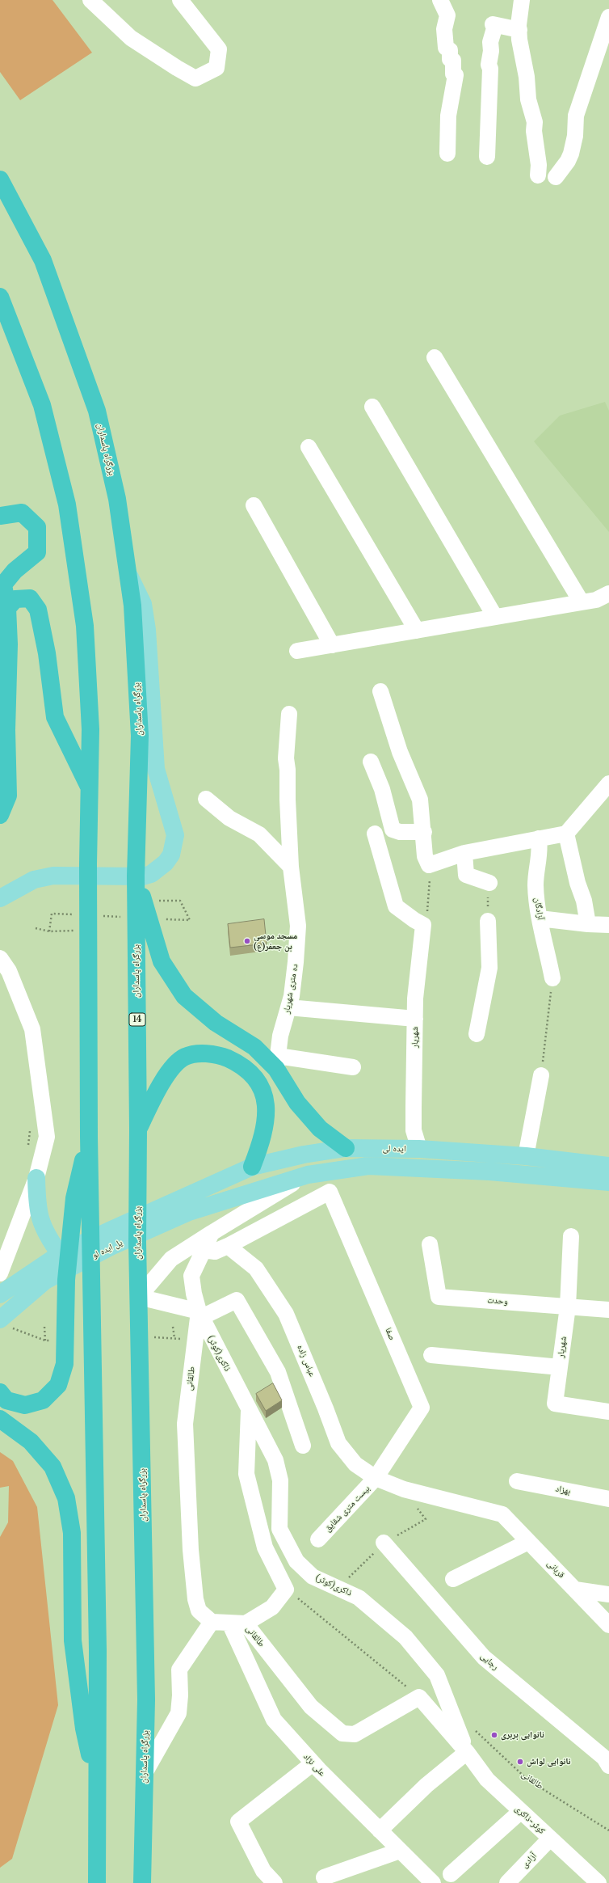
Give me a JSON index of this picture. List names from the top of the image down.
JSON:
{
  "streets": {
    "highway": ["بزرگراه پاسداران", "14"],
    "main road": ["ایده لی", "پل ایده لو"],
    "street": [
      "آزادگان",
      "ده متری شهریار",
      "شهریار",
      "وحدت",
      "صفا",
      "ذاکری(کوثر)",
      "عباس زاده",
      "طالقانی",
      "بهزاد",
      "بیست متری شقایق",
      "قربانی",
      "رجایی",
      "علی نژاد",
      "کوثر-ذاکری",
      "آزادی"
    ]
  },
  "crossings": [
    ["شهریار", "ایده لی"],
    ["شهریار", "وحدت"],
    ["ایده لی", "پل ایده لو"],
    ["صفا", "ذاکری(کوثر)"],
    ["صفا", "عباس زاده"],
    ["صفا", "بیست متری شقایق"],
    ["صفا", "قربانی"],
    ["ذاکری(کوثر)", "طالقانی"],
    ["ذاکری(کوثر)", "کوثر-ذاکری"],
    ["عباس زاده", "بیست متری شقایق"],
    ["عباس زاده", "قربانی"],
    ["طالقانی", "علی نژاد"],
    ["بیست متری شقایق", "قربانی"],
    ["کوثر-ذاکری", "آزادی"]
  ],
  "places": ["مسجد موسی بن جعفر(ع)", "نانوایی بربری", "نانوایی لواش"]
}
